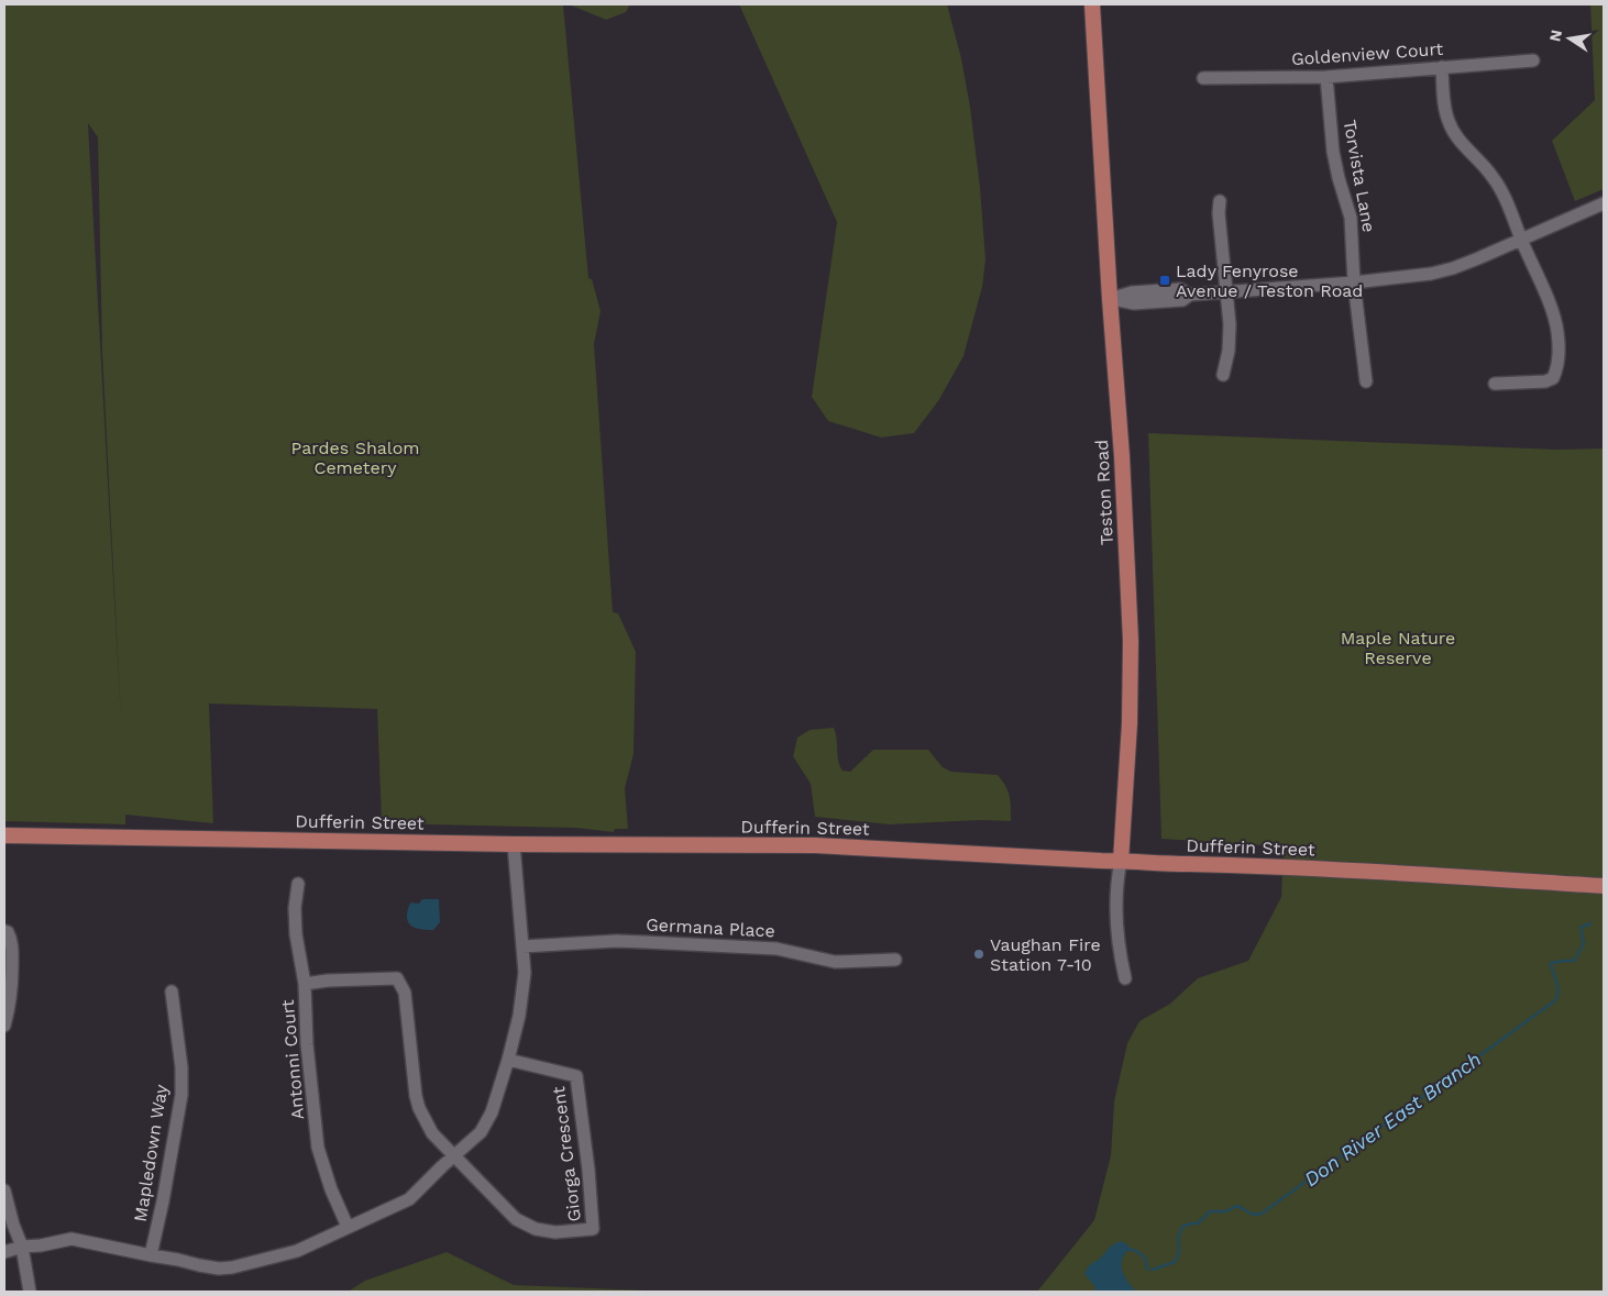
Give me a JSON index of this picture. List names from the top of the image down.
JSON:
{
  "streets": {
    "main road": ["Teston Road", "Dufferin Street"],
    "street": [
      "Goldenview Court",
      "Torvista Lane",
      "Germana Place",
      "Antonni Court",
      "Mapledown Way",
      "Giorga Crescent"
    ]
  },
  "crossings": [
    ["Goldenview Court", "Torvista Lane"],
    ["Teston Road", "Dufferin Street"]
  ],
  "water": ["Don River East Branch"],
  "parks": ["Pardes Shalom Cemetery", "Maple Nature Reserve"],
  "places": {
    "transit": ["Lady Fenyrose Avenue / Teston Road"],
    "other": ["Vaughan Fire Station 7-10"]
  },
  "north": "left"
}
